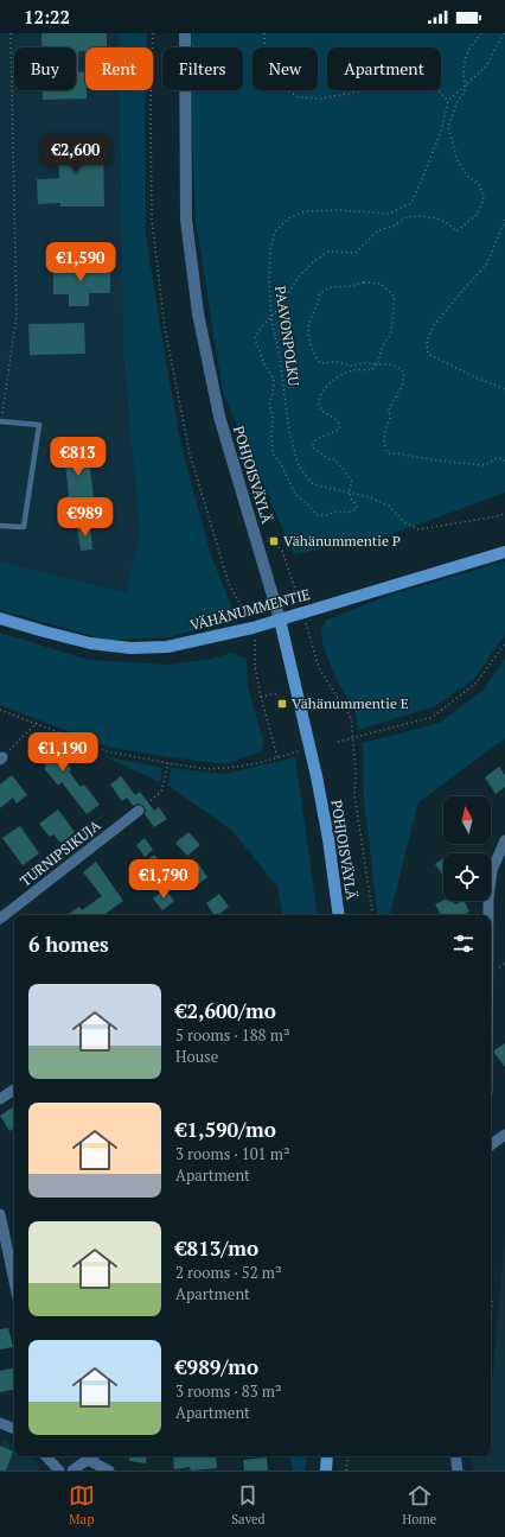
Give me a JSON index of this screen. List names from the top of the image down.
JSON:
{
  "streets": {
    "main road": ["POHJOISVÄYLÄ", "VÄHÄNUMMENTIE"],
    "street": ["TURNIPSIKUJA"],
    "path": ["PAAVONPOLKU"]
  },
  "crossings": [
    ["POHJOISVÄYLÄ", "VÄHÄNUMMENTIE"]
  ],
  "places": {
    "transit": ["Vähänummentie P", "Vähänummentie E"]
  },
  "north": "top",
  "page": {
    "status": "12:22",
    "chip": [
      "Buy",
      "Rent",
      "Filters",
      "New",
      "Apartment"
    ],
    "price": [
      "€2,600",
      "€1,590",
      "€813",
      "€989",
      "€1,190",
      "€1,790"
    ],
    "heading": "6 homes",
    "list": [
      {
        "name": "€2,600/mo",
        "note": "5 rooms · 188 m² · House"
      },
      {
        "name": "€1,590/mo",
        "note": "3 rooms · 101 m² · Apartment"
      },
      {
        "name": "€813/mo",
        "note": "2 rooms · 52 m² · Apartment"
      },
      {
        "name": "€989/mo",
        "note": "3 rooms · 83 m² · Apartment"
      }
    ],
    "tabs": ["Map", "Saved", "Home"]
  }
}
